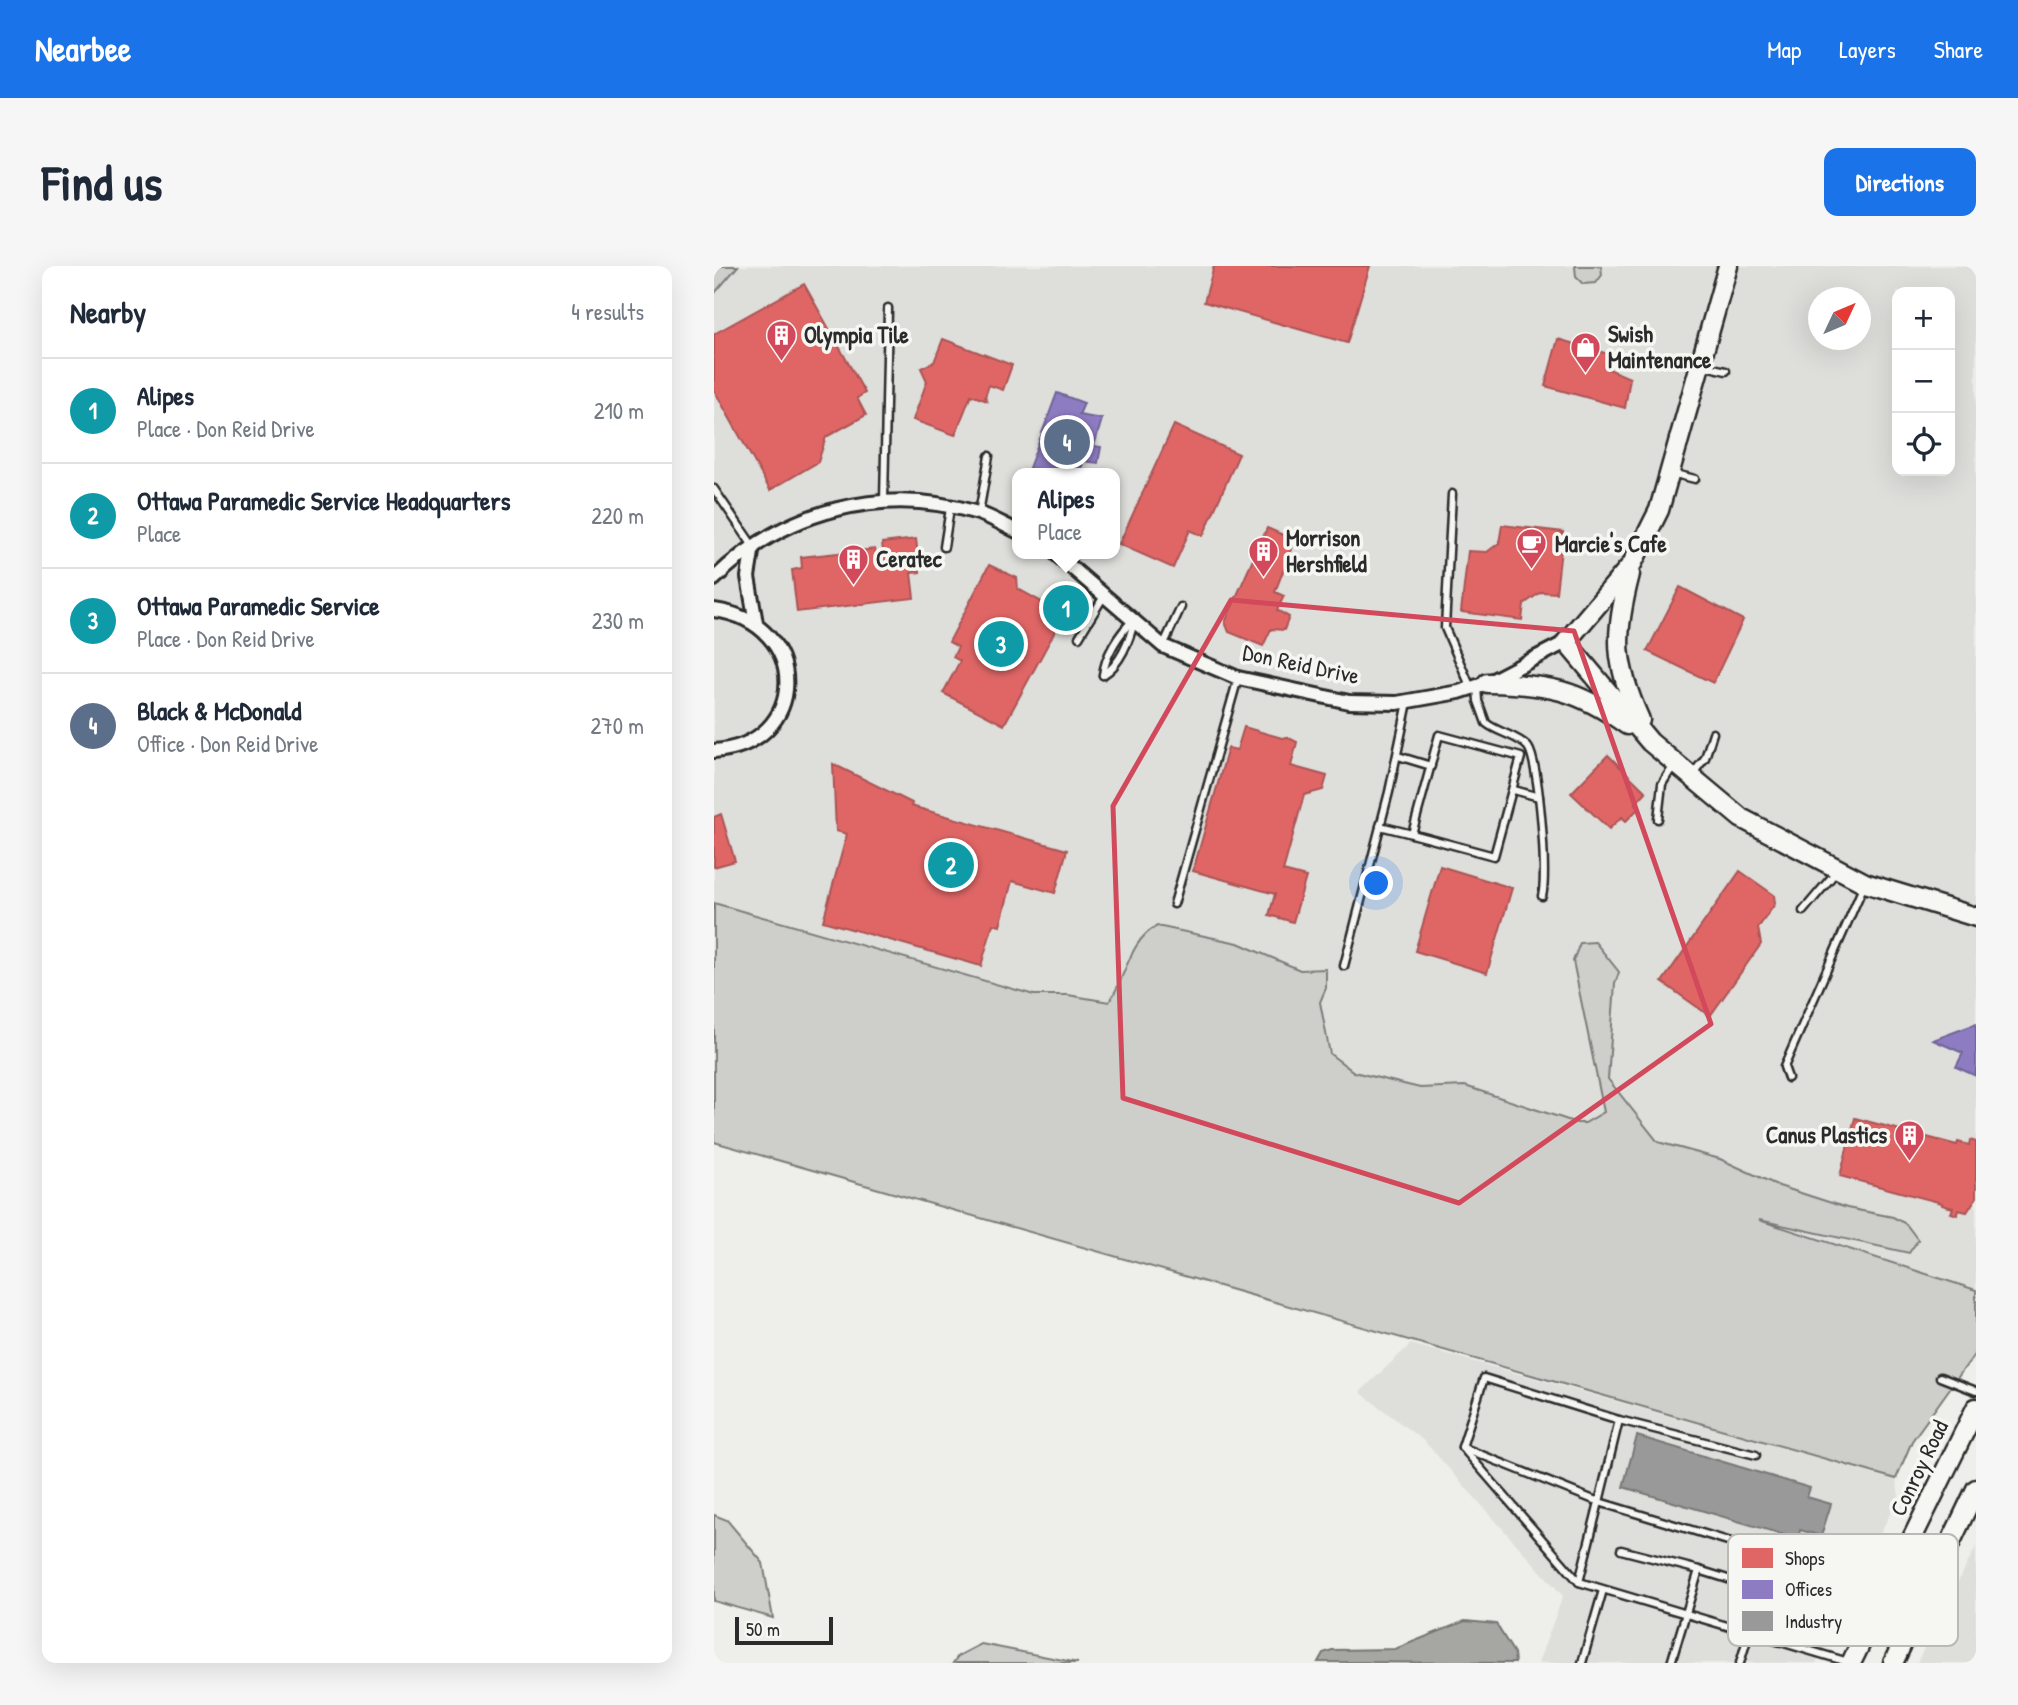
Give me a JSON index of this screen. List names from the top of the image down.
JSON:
{
  "streets": {
    "street": ["Don Reid Drive", "Conroy Road"]
  },
  "places": {
    "building": [
      "Olympia Tile",
      "Morrison Hershfield",
      "Ceratec",
      "Canus Plastics"
    ],
    "shop": ["Swish Maintenance"],
    "cafe": ["Marcie's Cafe"]
  },
  "legend": ["Shops", "Offices", "Industry"],
  "scale_bar": "50 m",
  "north": "top right",
  "page": {
    "header": "Nearbee",
    "nav": ["Map", "Layers", "Share"],
    "buttons": "Directions",
    "title": "Find us",
    "heading": ["Nearby", "4 results"],
    "map_buttons": ["+", "−"],
    "list": [
      {
        "mark": "1",
        "name": "Alipes",
        "note": "Place · Don Reid Drive",
        "value": "210 m"
      },
      {
        "mark": "2",
        "name": "Ottawa Paramedic Service Headquarters",
        "note": "Place",
        "value": "220 m"
      },
      {
        "mark": "3",
        "name": "Ottawa Paramedic Service",
        "note": "Place · Don Reid Drive",
        "value": "230 m"
      },
      {
        "mark": "4",
        "name": "Black & McDonald",
        "note": "Office · Don Reid Drive",
        "value": "270 m"
      }
    ],
    "pins": [
      "4",
      "1",
      "3",
      "2"
    ],
    "popup": ["Alipes", "Place"],
    "scale": "50 m"
  }
}
